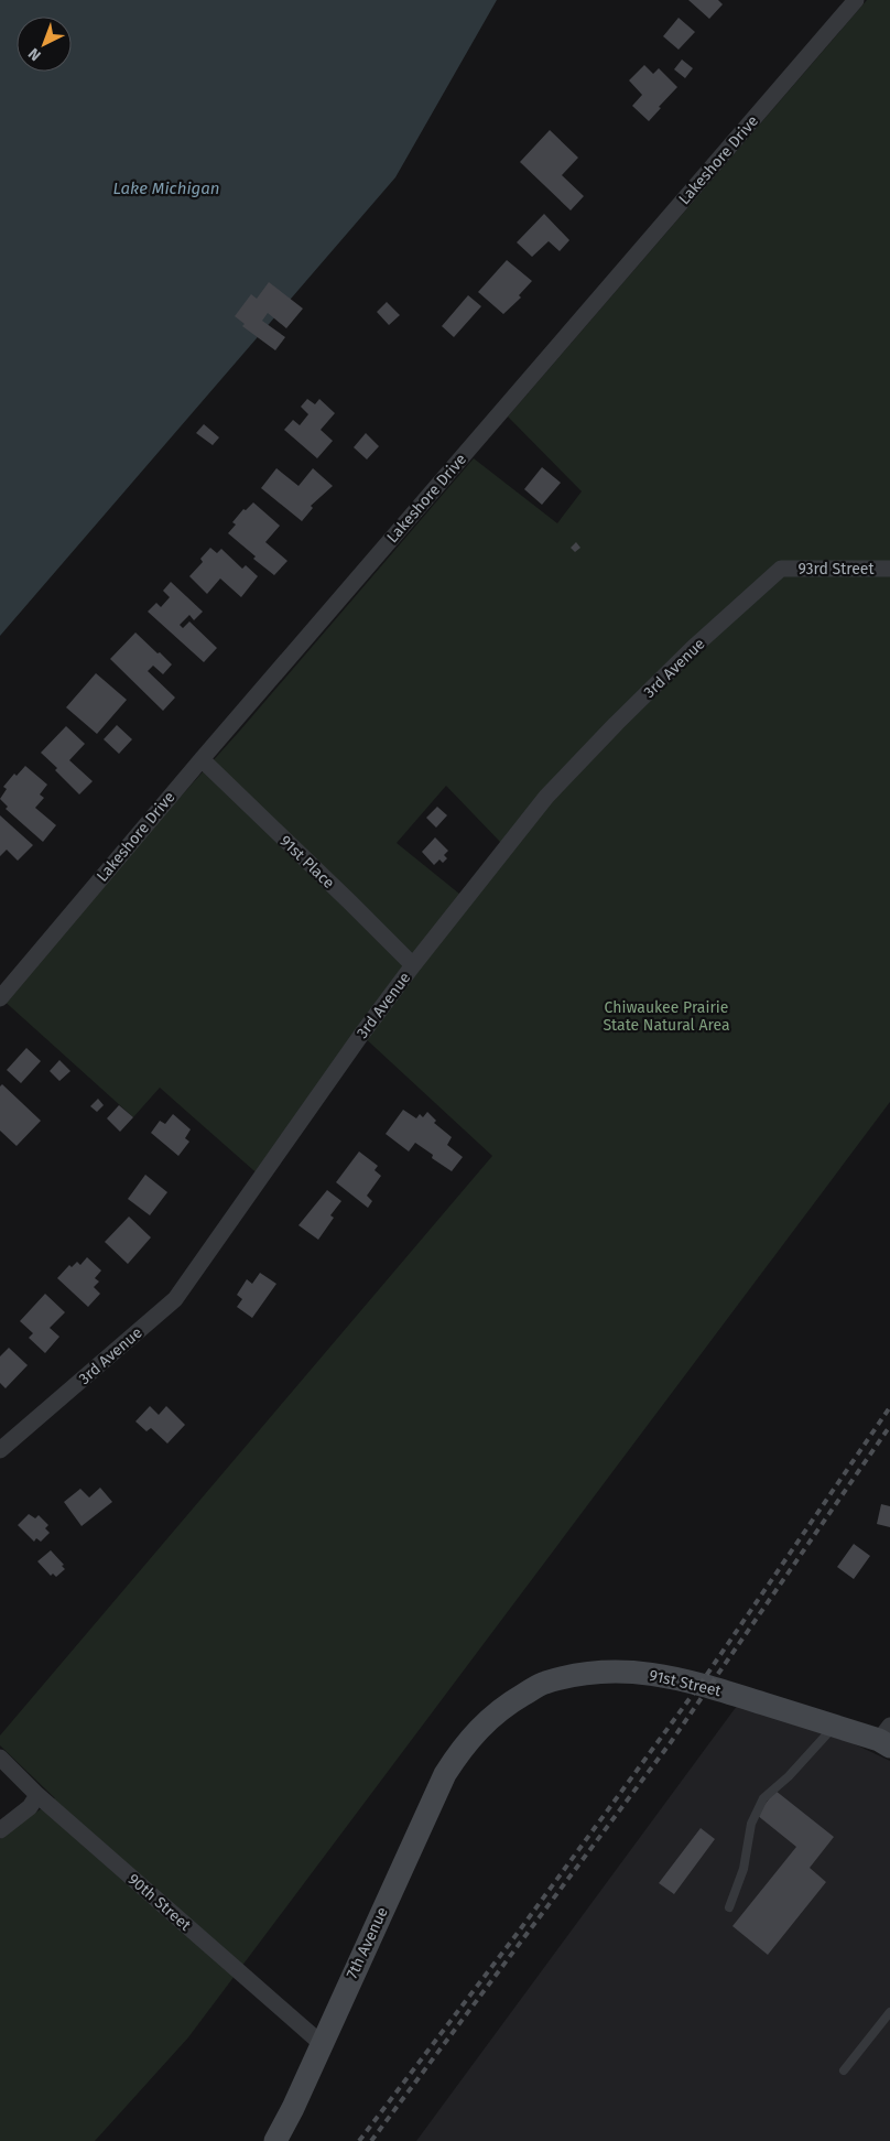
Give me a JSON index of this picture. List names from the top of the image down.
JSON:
{
  "streets": {
    "street": [
      "Lakeshore Drive",
      "93rd Street",
      "3rd Avenue",
      "91st Place",
      "91st Street",
      "90th Street",
      "7th Avenue"
    ]
  },
  "crossings": [
    ["Lakeshore Drive", "91st Place"],
    ["93rd Street", "3rd Avenue"],
    ["3rd Avenue", "91st Place"],
    ["91st Street", "7th Avenue"],
    ["90th Street", "7th Avenue"]
  ],
  "water": ["Lake Michigan"],
  "parks": ["Chiwaukee Prairie State Natural Area"],
  "north": "bottom left"
}
